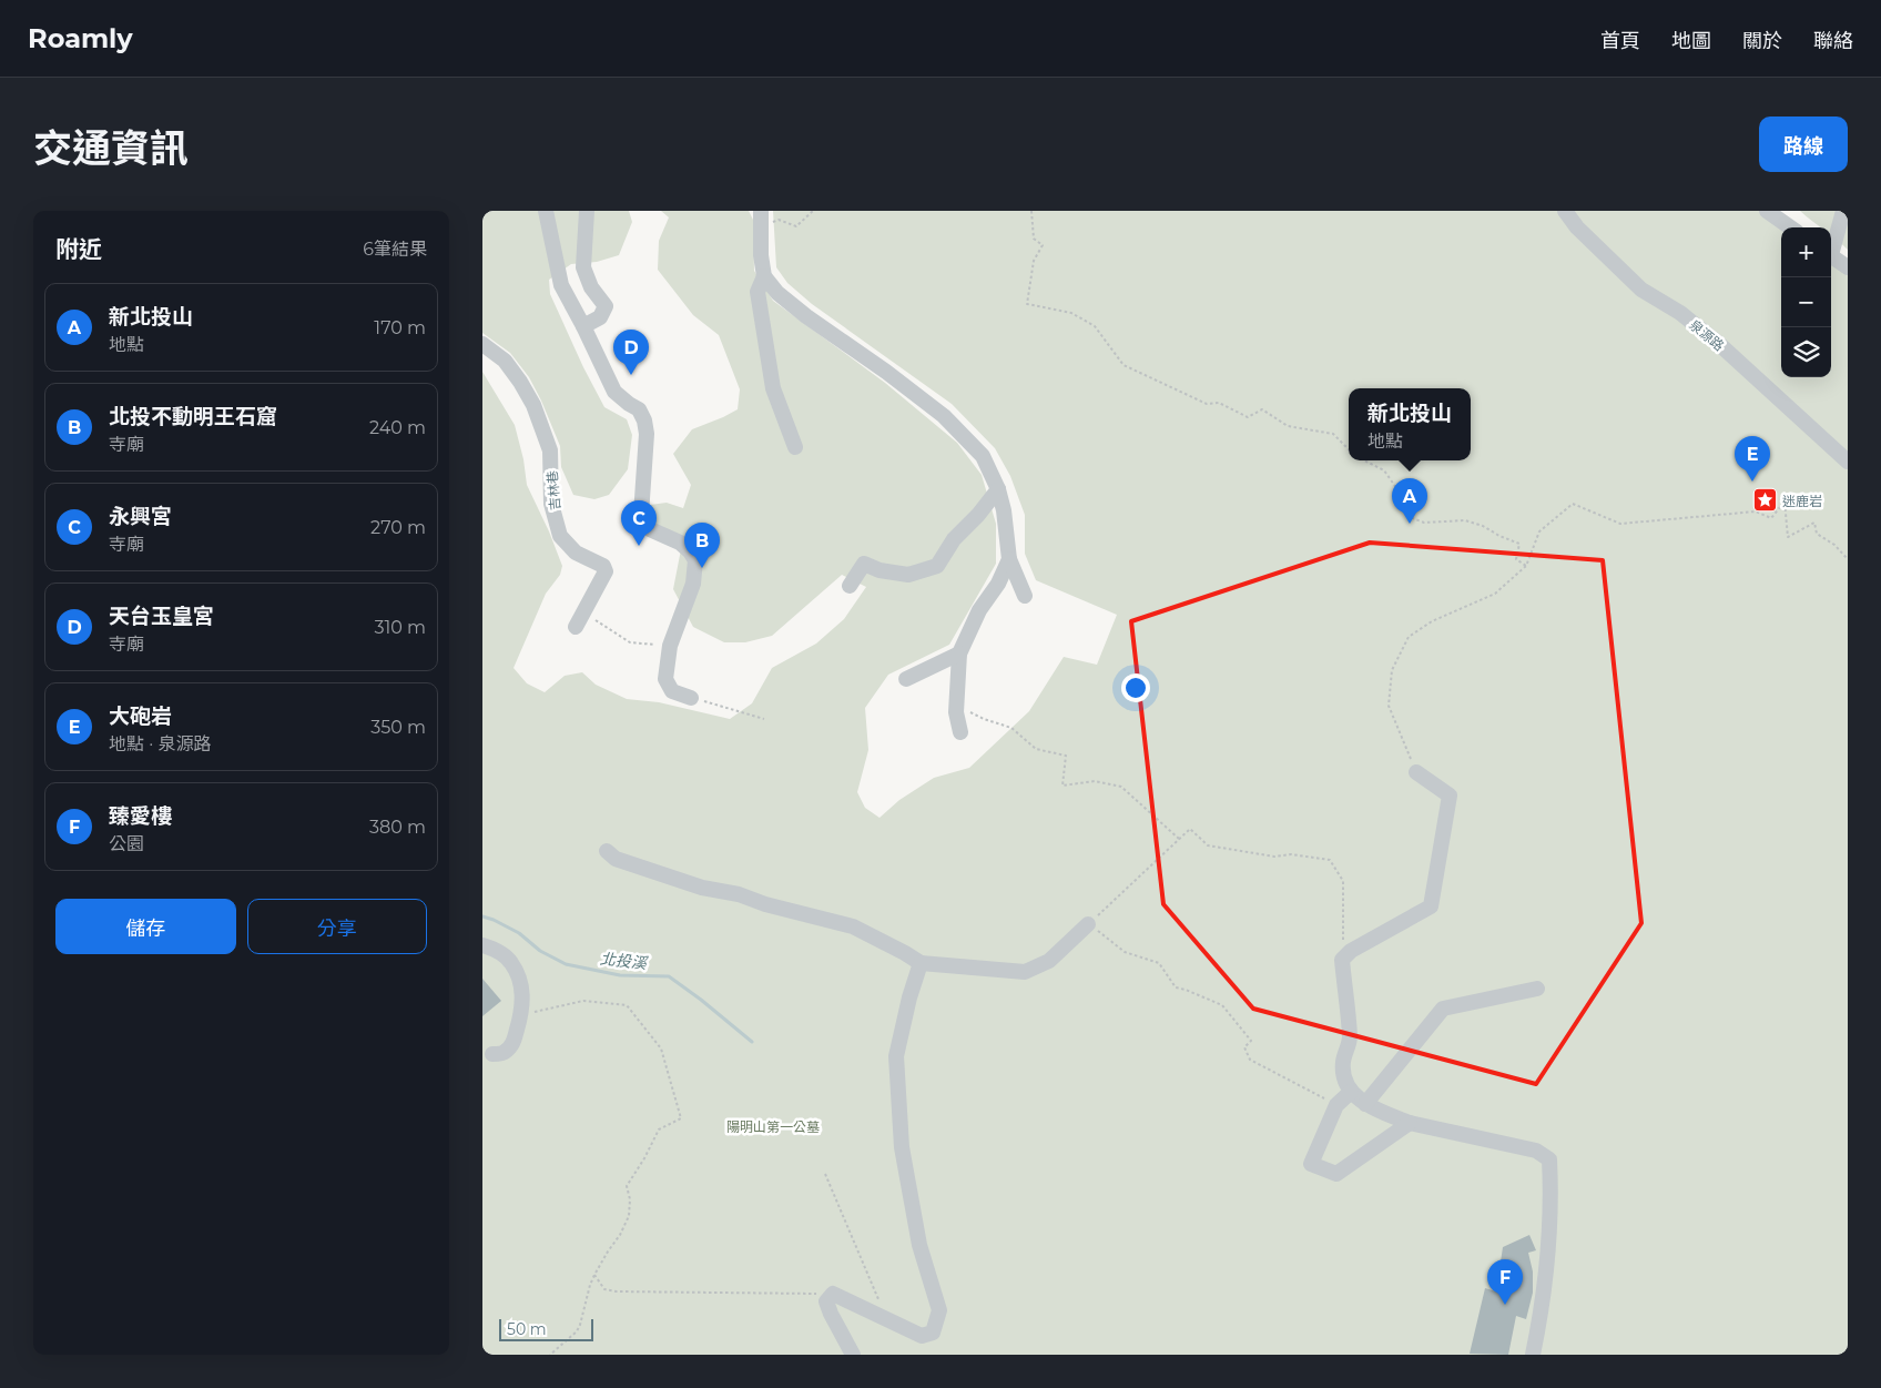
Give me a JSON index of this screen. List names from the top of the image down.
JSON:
{
  "streets": {
    "street": ["泉源路", "吉林巷"]
  },
  "water": ["北投溪"],
  "parks": ["陽明山第一公墓"],
  "places": {
    "place": ["迷鹿岩"]
  },
  "scale_bar": "50 m",
  "page": {
    "header": "Roamly",
    "nav": [
      "首頁",
      "地圖",
      "關於",
      "聯絡"
    ],
    "title": "交通資訊",
    "buttons": [
      "路線",
      ["儲存", "分享"]
    ],
    "heading": ["附近", "6筆結果"],
    "map_buttons": ["+", "−"],
    "list": [
      {
        "mark": "A",
        "name": "新北投山",
        "note": "地點",
        "value": "170 m"
      },
      {
        "mark": "B",
        "name": "北投不動明王石窟",
        "note": "寺廟",
        "value": "240 m"
      },
      {
        "mark": "C",
        "name": "永興宮",
        "note": "寺廟",
        "value": "270 m"
      },
      {
        "mark": "D",
        "name": "天台玉皇宮",
        "note": "寺廟",
        "value": "310 m"
      },
      {
        "mark": "E",
        "name": "大砲岩",
        "note": "地點 · 泉源路",
        "value": "350 m"
      },
      {
        "mark": "F",
        "name": "臻愛樓",
        "note": "公園",
        "value": "380 m"
      }
    ],
    "pins": [
      "D",
      "E",
      "A",
      "C",
      "B",
      "F"
    ],
    "popup": ["新北投山", "地點"],
    "scale": "50 m"
  }
}
